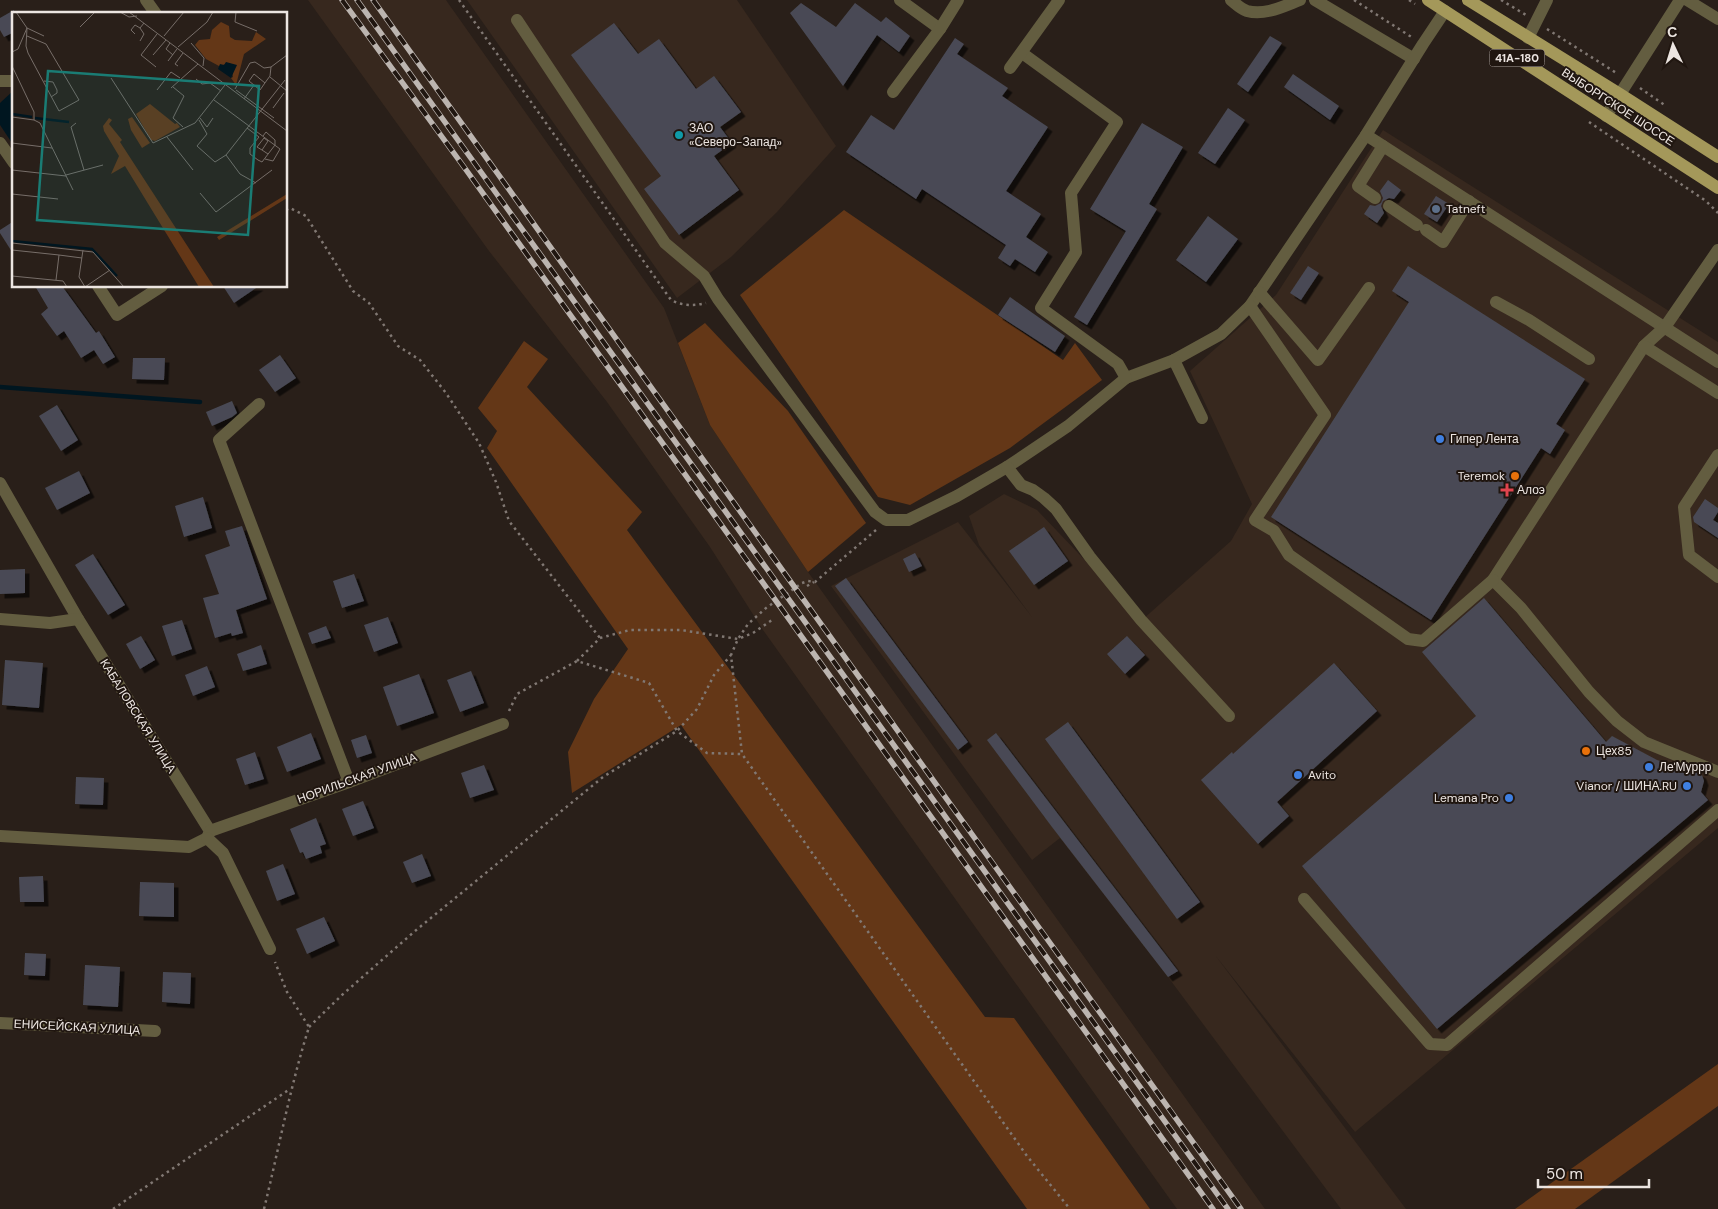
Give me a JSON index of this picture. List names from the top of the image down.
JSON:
{
  "streets": {
    "main road": ["41А-180", "ВЫБОРГСКОЕ ШОССЕ"],
    "street": ["КАБАЛОВСКАЯ УЛИЦА", "НОРИЛЬСКАЯ УЛИЦА", "ЕНИСЕЙСКАЯ УЛИЦА"]
  },
  "crossings": [
    ["КАБАЛОВСКАЯ УЛИЦА", "НОРИЛЬСКАЯ УЛИЦА"]
  ],
  "places": {
    "other": [
      "ЗАО «Северо-Запад»",
      "Tatneft",
      "Гипер Лента",
      "Teremok",
      "Цех85",
      "Ле'Муррр",
      "Avito",
      "Vianor / ШИНА.RU",
      "Lemana Pro"
    ],
    "health": ["Алоэ"]
  },
  "scale_bar": "50 m",
  "north": "top"
}
